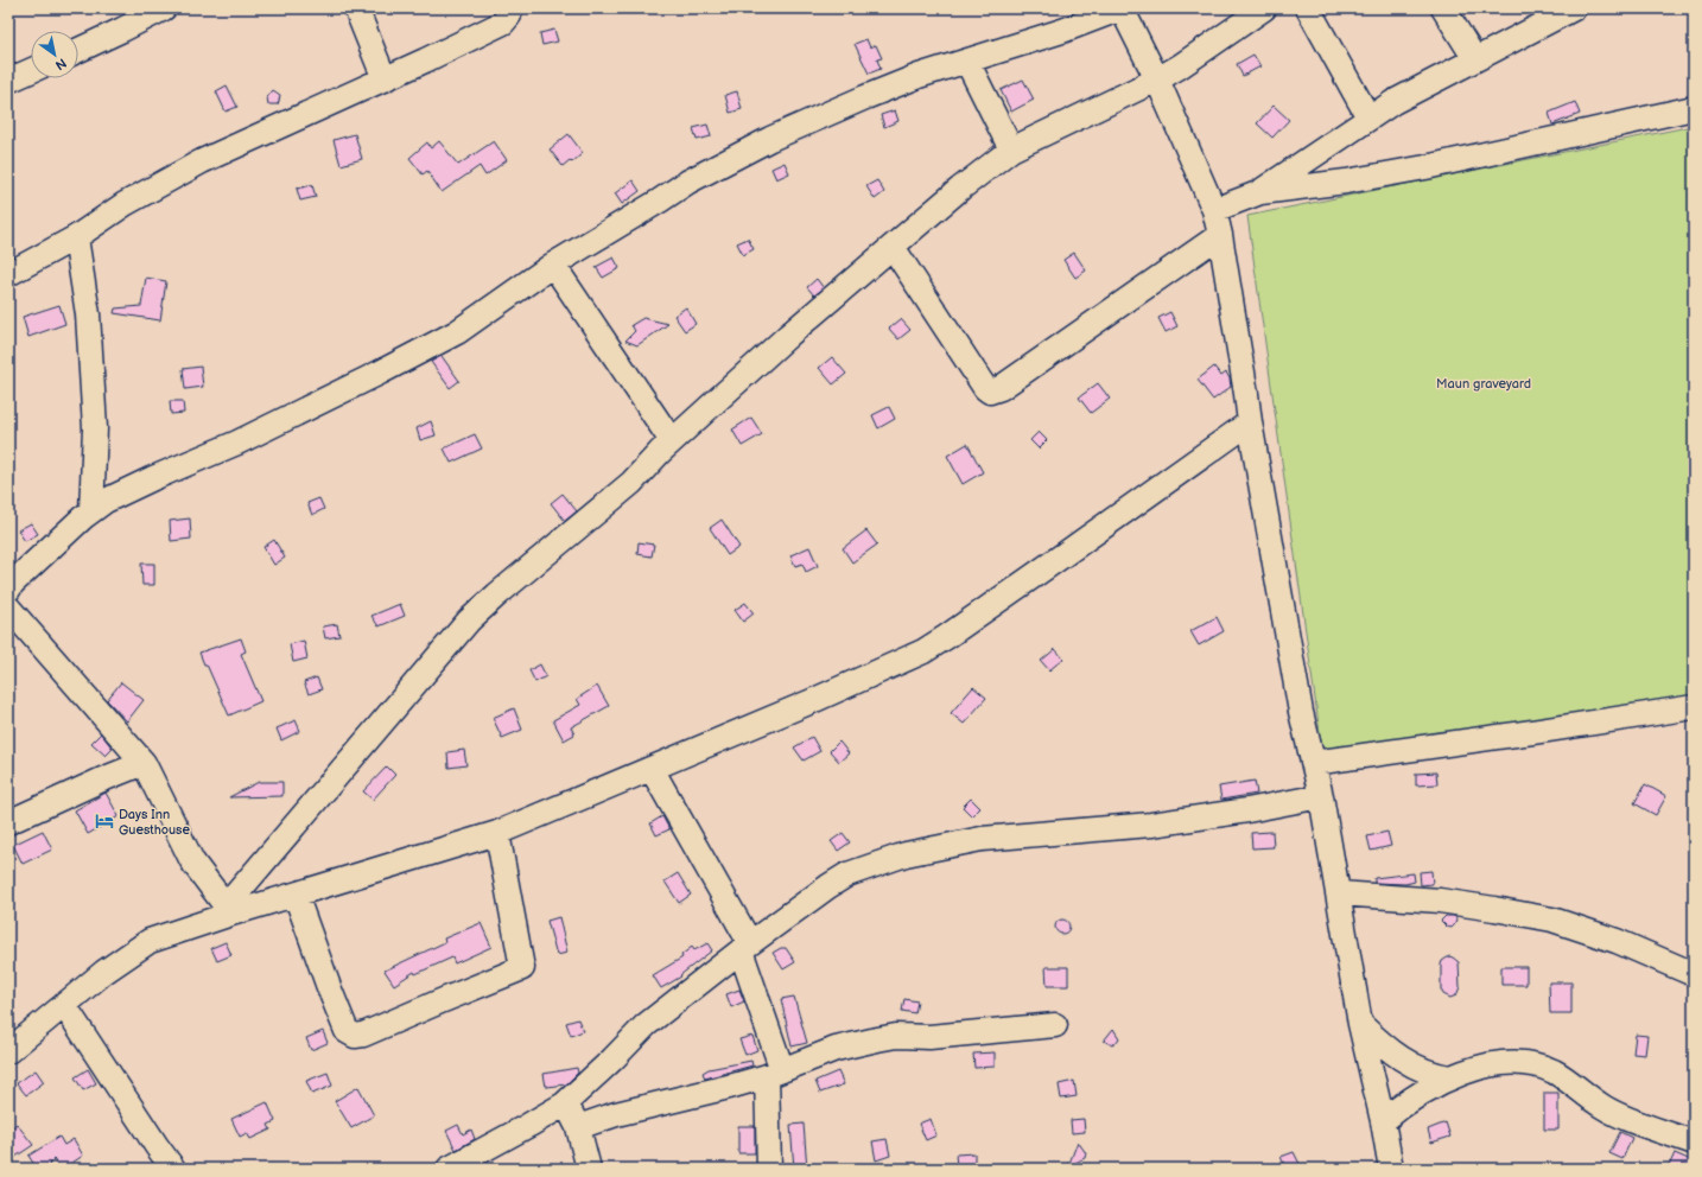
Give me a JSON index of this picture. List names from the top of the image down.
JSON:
{
  "parks": ["Maun graveyard"],
  "places": {
    "hotel": ["Days Inn Guesthouse"]
  },
  "north": "bottom right"
}
